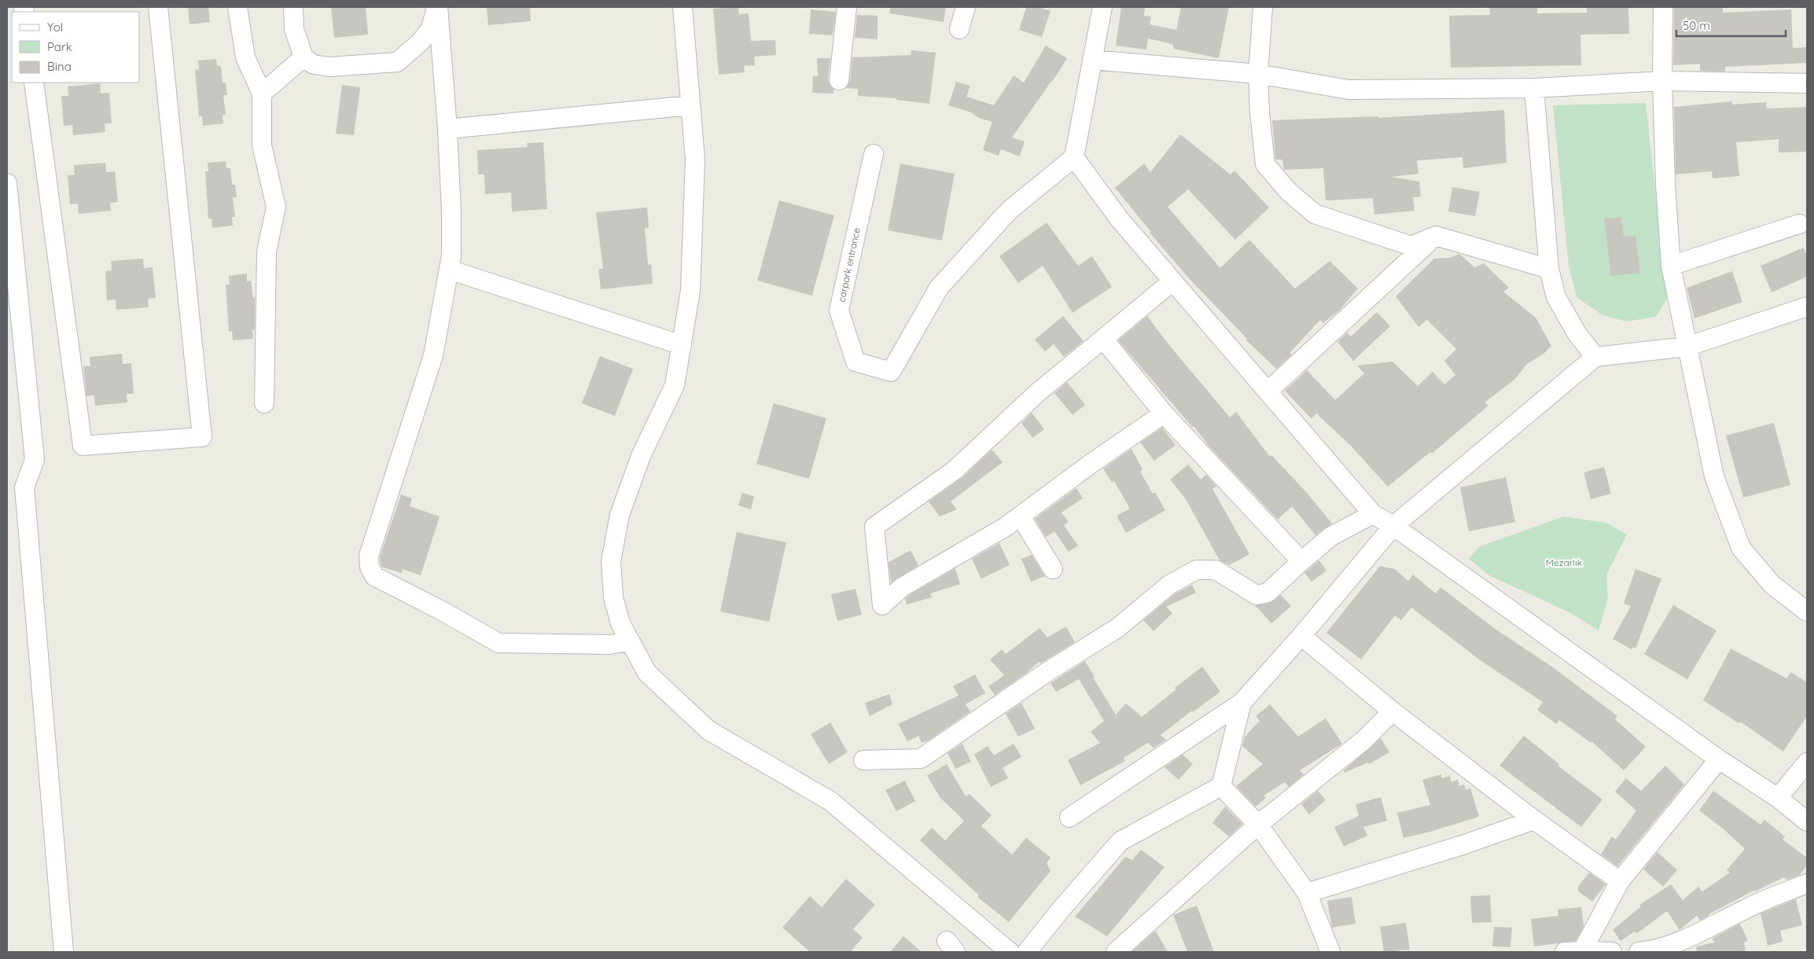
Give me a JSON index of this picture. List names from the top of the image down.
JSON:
{
  "streets": {
    "street": ["carpark entrance"]
  },
  "parks": ["Mezarlık"],
  "legend": ["Yol", "Park", "Bina"],
  "scale_bar": "50 m"
}
